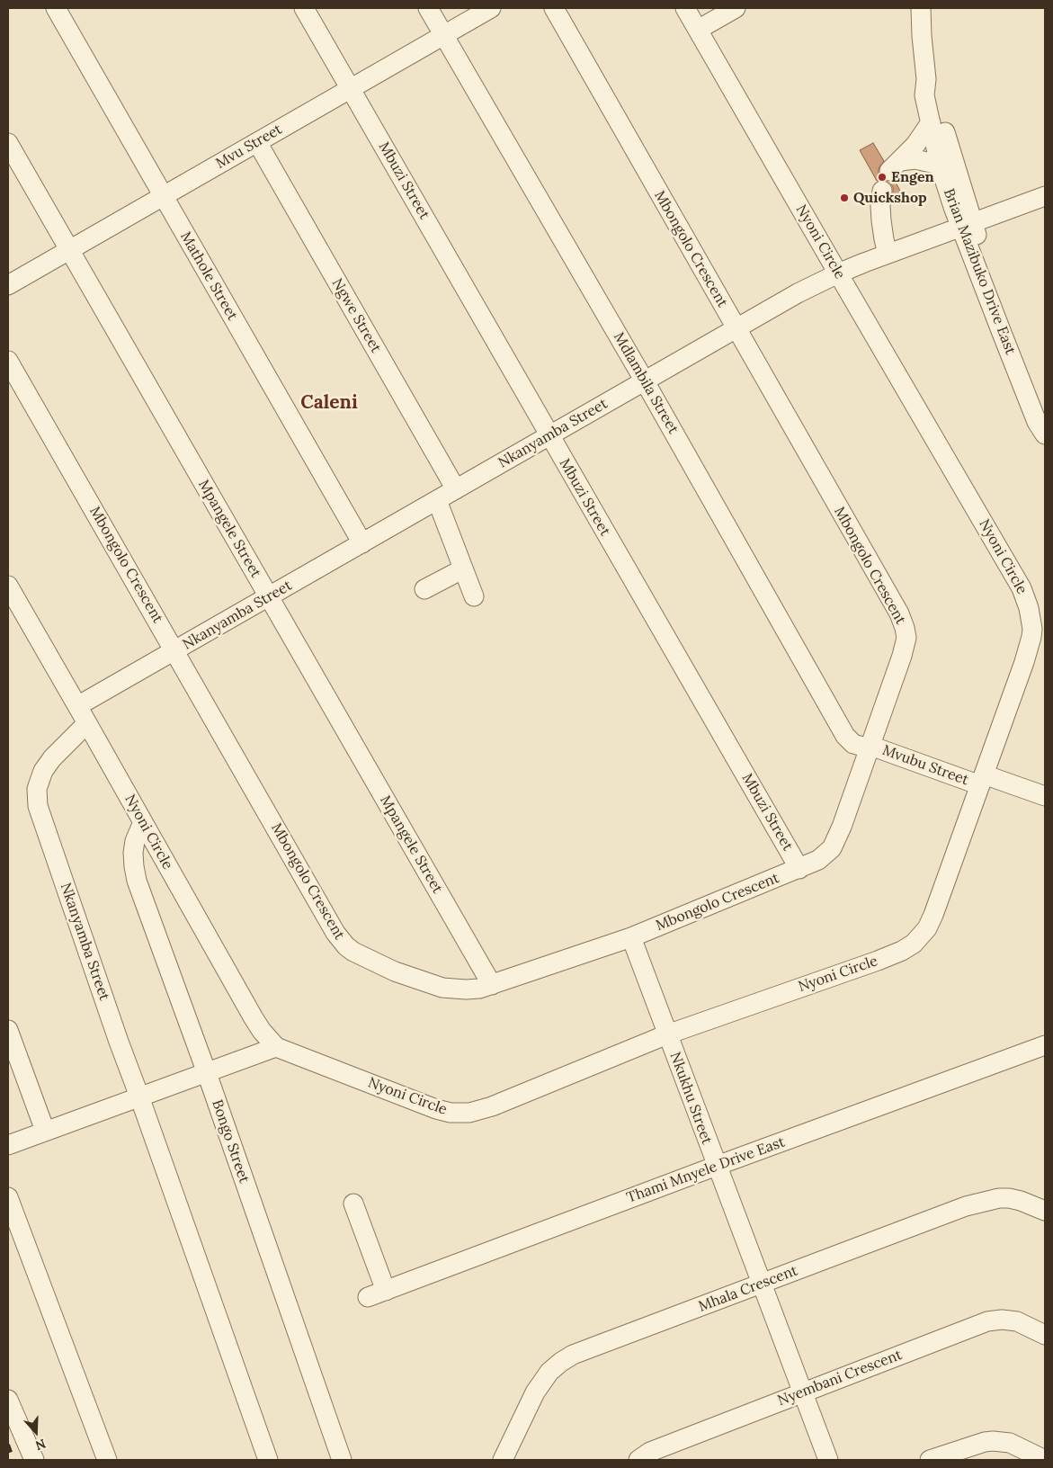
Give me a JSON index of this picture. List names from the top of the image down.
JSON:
{
  "streets": {
    "street": [
      "Mvu Street",
      "Mbuzi Street",
      "Nyoni Circle",
      "Mbongolo Crescent",
      "Brian Mazibuko Drive East",
      "Mathole Street",
      "Ngwe Street",
      "Mdlambila Street",
      "Nkanyamba Street",
      "Mpangele Street",
      "Mvubu Street",
      "Nkukhu Street",
      "Bongo Street",
      "Thami Mnyele Drive East",
      "Mhala Crescent",
      "Nyembani Crescent"
    ]
  },
  "crossings": [
    ["Mvu Street", "Mbuzi Street"],
    ["Mvu Street", "Mathole Street"],
    ["Mvu Street", "Ngwe Street"],
    ["Mvu Street", "Mdlambila Street"],
    ["Mvu Street", "Mpangele Street"],
    ["Mbuzi Street", "Mbongolo Crescent"],
    ["Mbuzi Street", "Nkanyamba Street"],
    ["Nyoni Circle", "Nkanyamba Street"],
    ["Nyoni Circle", "Mvubu Street"],
    ["Nyoni Circle", "Nkukhu Street"],
    ["Nyoni Circle", "Bongo Street"],
    ["Mbongolo Crescent", "Mdlambila Street"],
    ["Mbongolo Crescent", "Nkanyamba Street"],
    ["Mbongolo Crescent", "Mpangele Street"],
    ["Mbongolo Crescent", "Mvubu Street"],
    ["Mbongolo Crescent", "Nkukhu Street"],
    ["Brian Mazibuko Drive East", "Nkanyamba Street"],
    ["Mathole Street", "Nkanyamba Street"],
    ["Ngwe Street", "Nkanyamba Street"],
    ["Mdlambila Street", "Nkanyamba Street"],
    ["Mdlambila Street", "Mvubu Street"],
    ["Nkanyamba Street", "Mpangele Street"],
    ["Nkukhu Street", "Thami Mnyele Drive East"],
    ["Nkukhu Street", "Mhala Crescent"],
    ["Nkukhu Street", "Nyembani Crescent"]
  ],
  "districts": ["Caleni"],
  "places": ["Engen", "Quickshop"],
  "north": "bottom"
}
